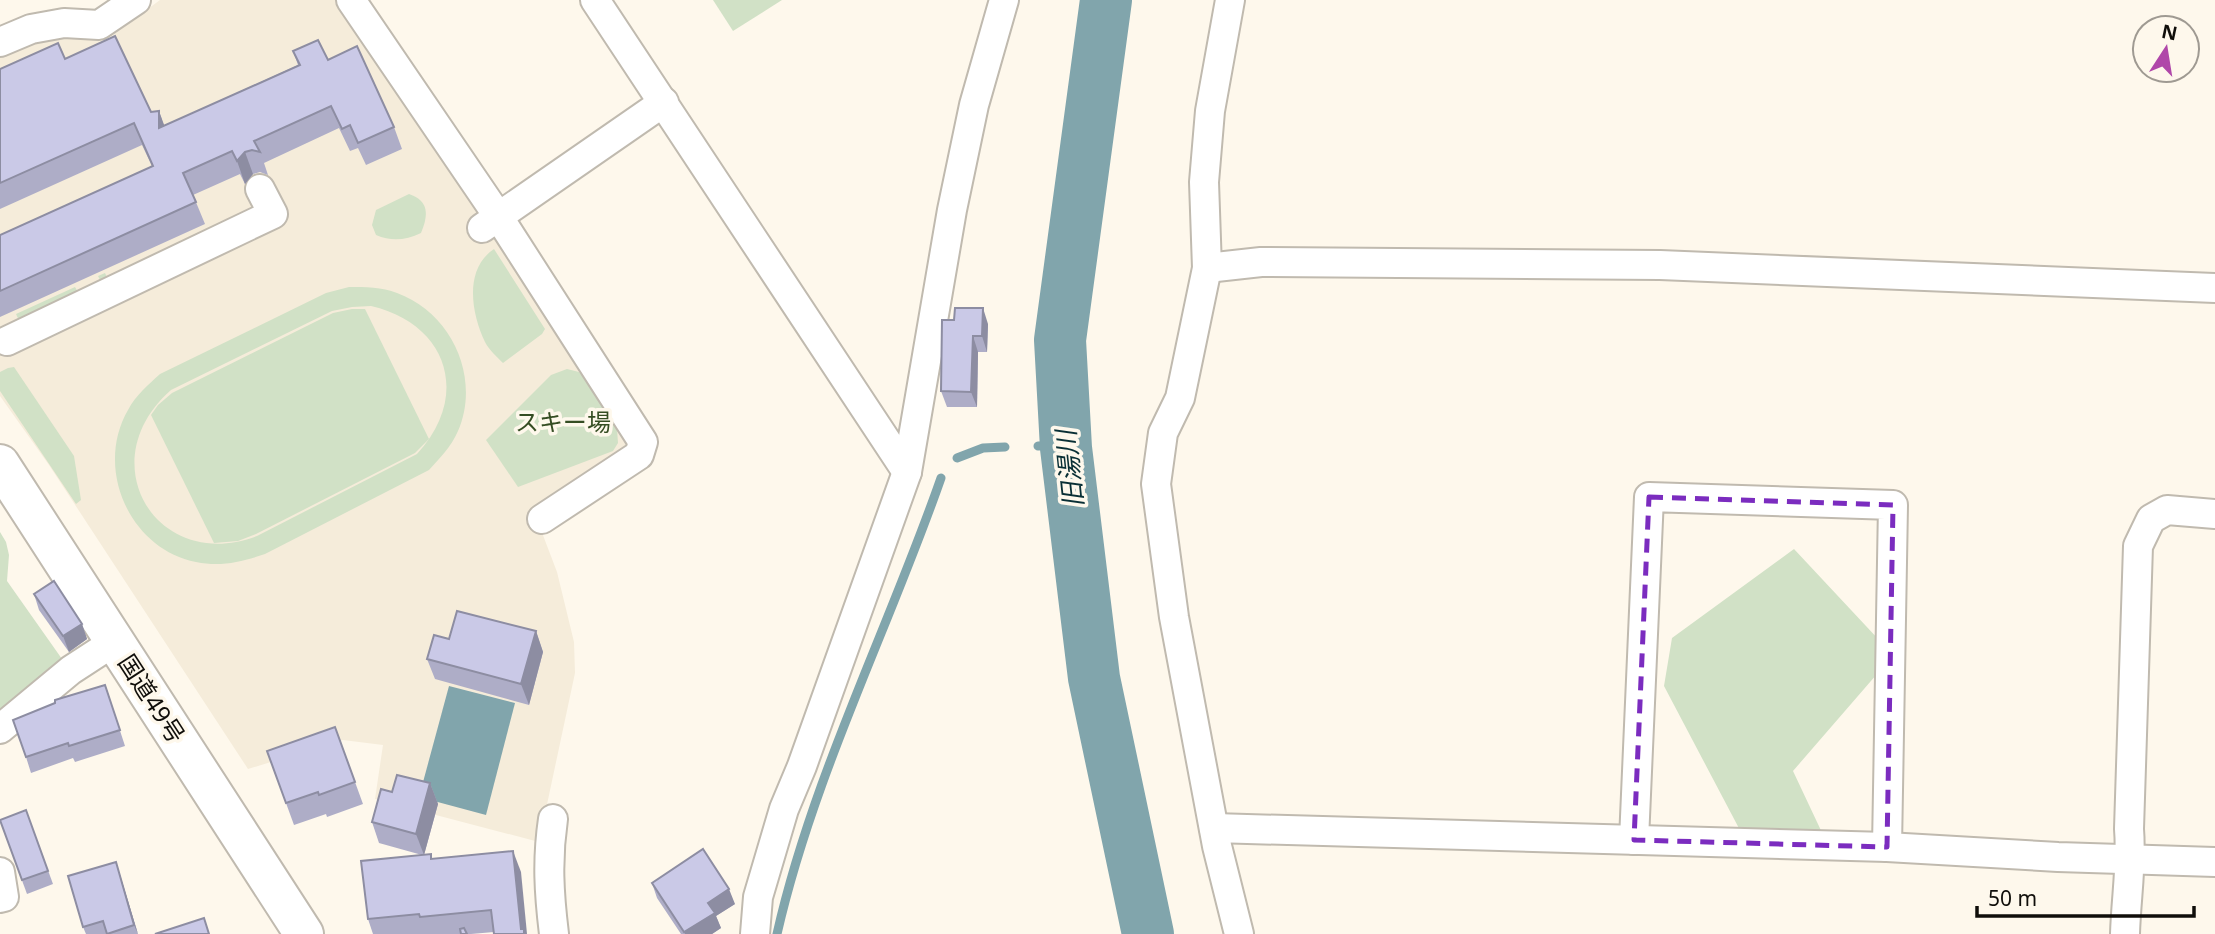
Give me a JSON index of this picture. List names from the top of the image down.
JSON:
{
  "streets": {
    "highway": ["国道49号"]
  },
  "water": ["旧湯川"],
  "parks": ["スキー場"],
  "scale_bar": "50 m",
  "north": "top"
}
